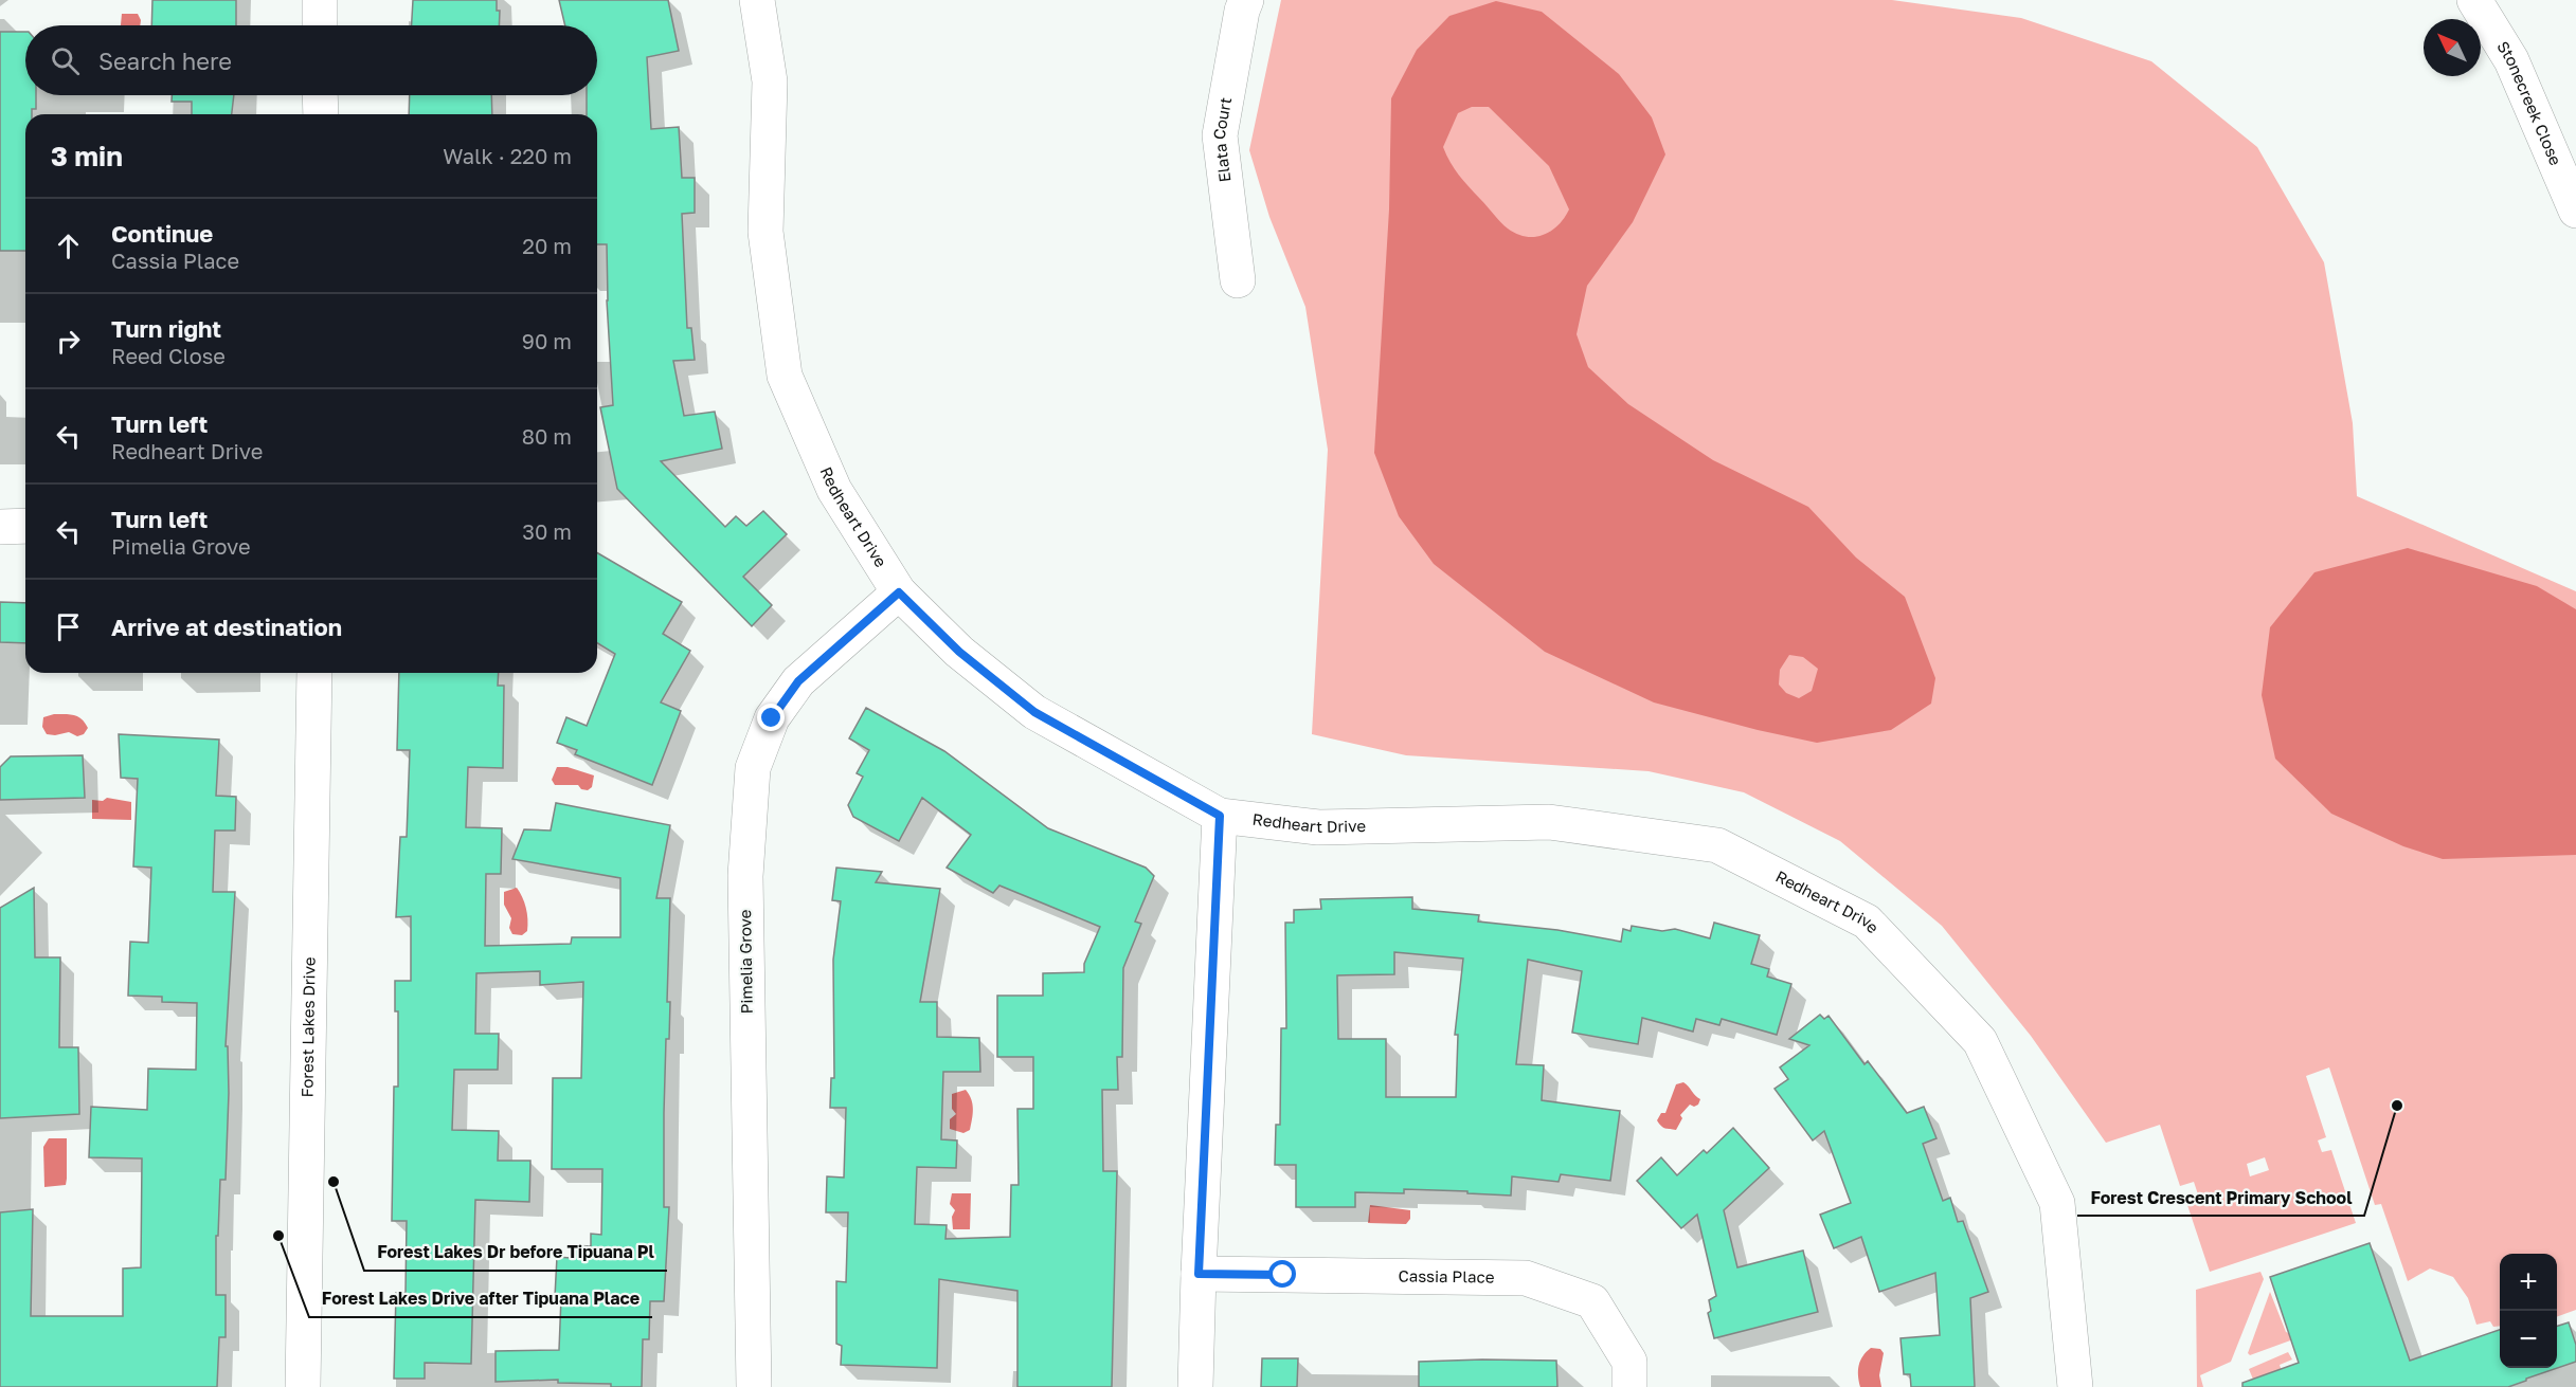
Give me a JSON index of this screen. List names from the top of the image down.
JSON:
{
  "streets": {
    "street": [
      "Stonecreek Close",
      "Elata Court",
      "Redheart Drive",
      "Pimelia Grove",
      "Forest Lakes Drive",
      "Cassia Place"
    ]
  },
  "crossings": [
    ["Redheart Drive", "Pimelia Grove"]
  ],
  "places": ["Forest Crescent Primary School", "Forest Lakes Dr before Tipuana Pl", "Forest Lakes Drive after Tipuana Place"],
  "north": "top left",
  "page": {
    "search": "Search here",
    "heading": ["3 min", "Walk · 220 m"],
    "list": [
      ["Continue", "Cassia Place", "20 m"],
      ["Turn right", "Reed Close", "90 m"],
      ["Turn left", "Redheart Drive", "80 m"],
      ["Turn left", "Pimelia Grove", "30 m"],
      "Arrive at destination"
    ],
    "map_buttons": ["+", "−"]
  }
}
